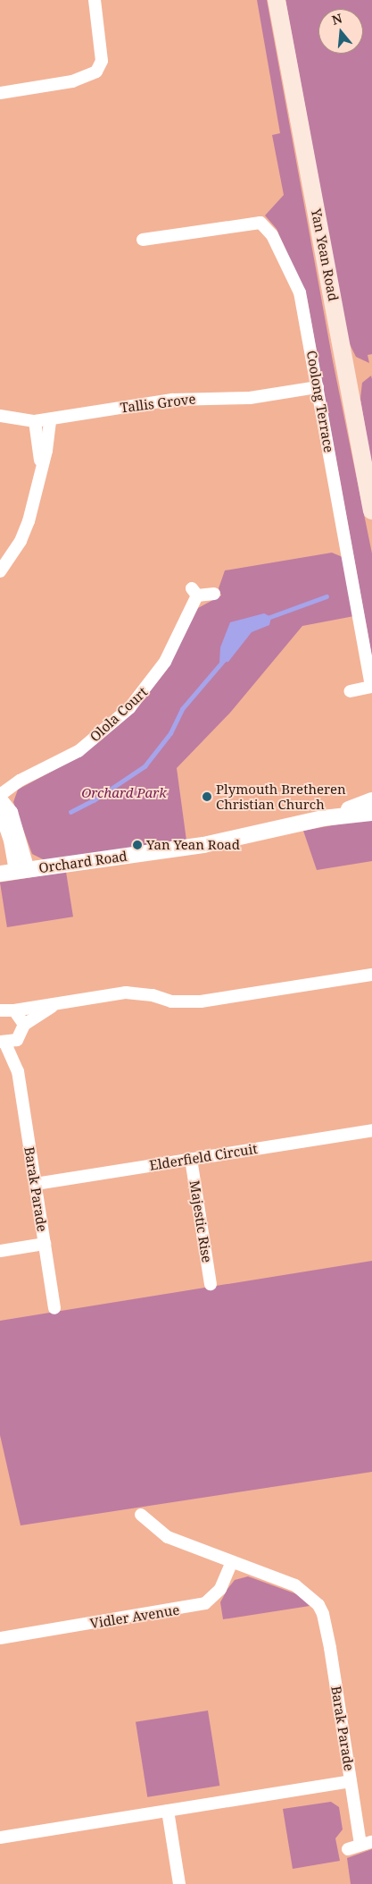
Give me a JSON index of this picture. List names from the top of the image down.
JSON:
{
  "streets": {
    "main road": ["Yan Yean Road"],
    "street": [
      "Coolong Terrace",
      "Tallis Grove",
      "Olola Court",
      "Orchard Road",
      "Elderfield Circuit",
      "Barak Parade",
      "Majestic Rise",
      "Vidler Avenue"
    ]
  },
  "crossings": [
    ["Coolong Terrace", "Tallis Grove"],
    ["Elderfield Circuit", "Barak Parade"],
    ["Elderfield Circuit", "Majestic Rise"],
    ["Barak Parade", "Vidler Avenue"]
  ],
  "parks": ["Orchard Park"],
  "places": ["Plymouth Bretheren Christian Church", "Yan Yean Road"],
  "north": "top"
}
